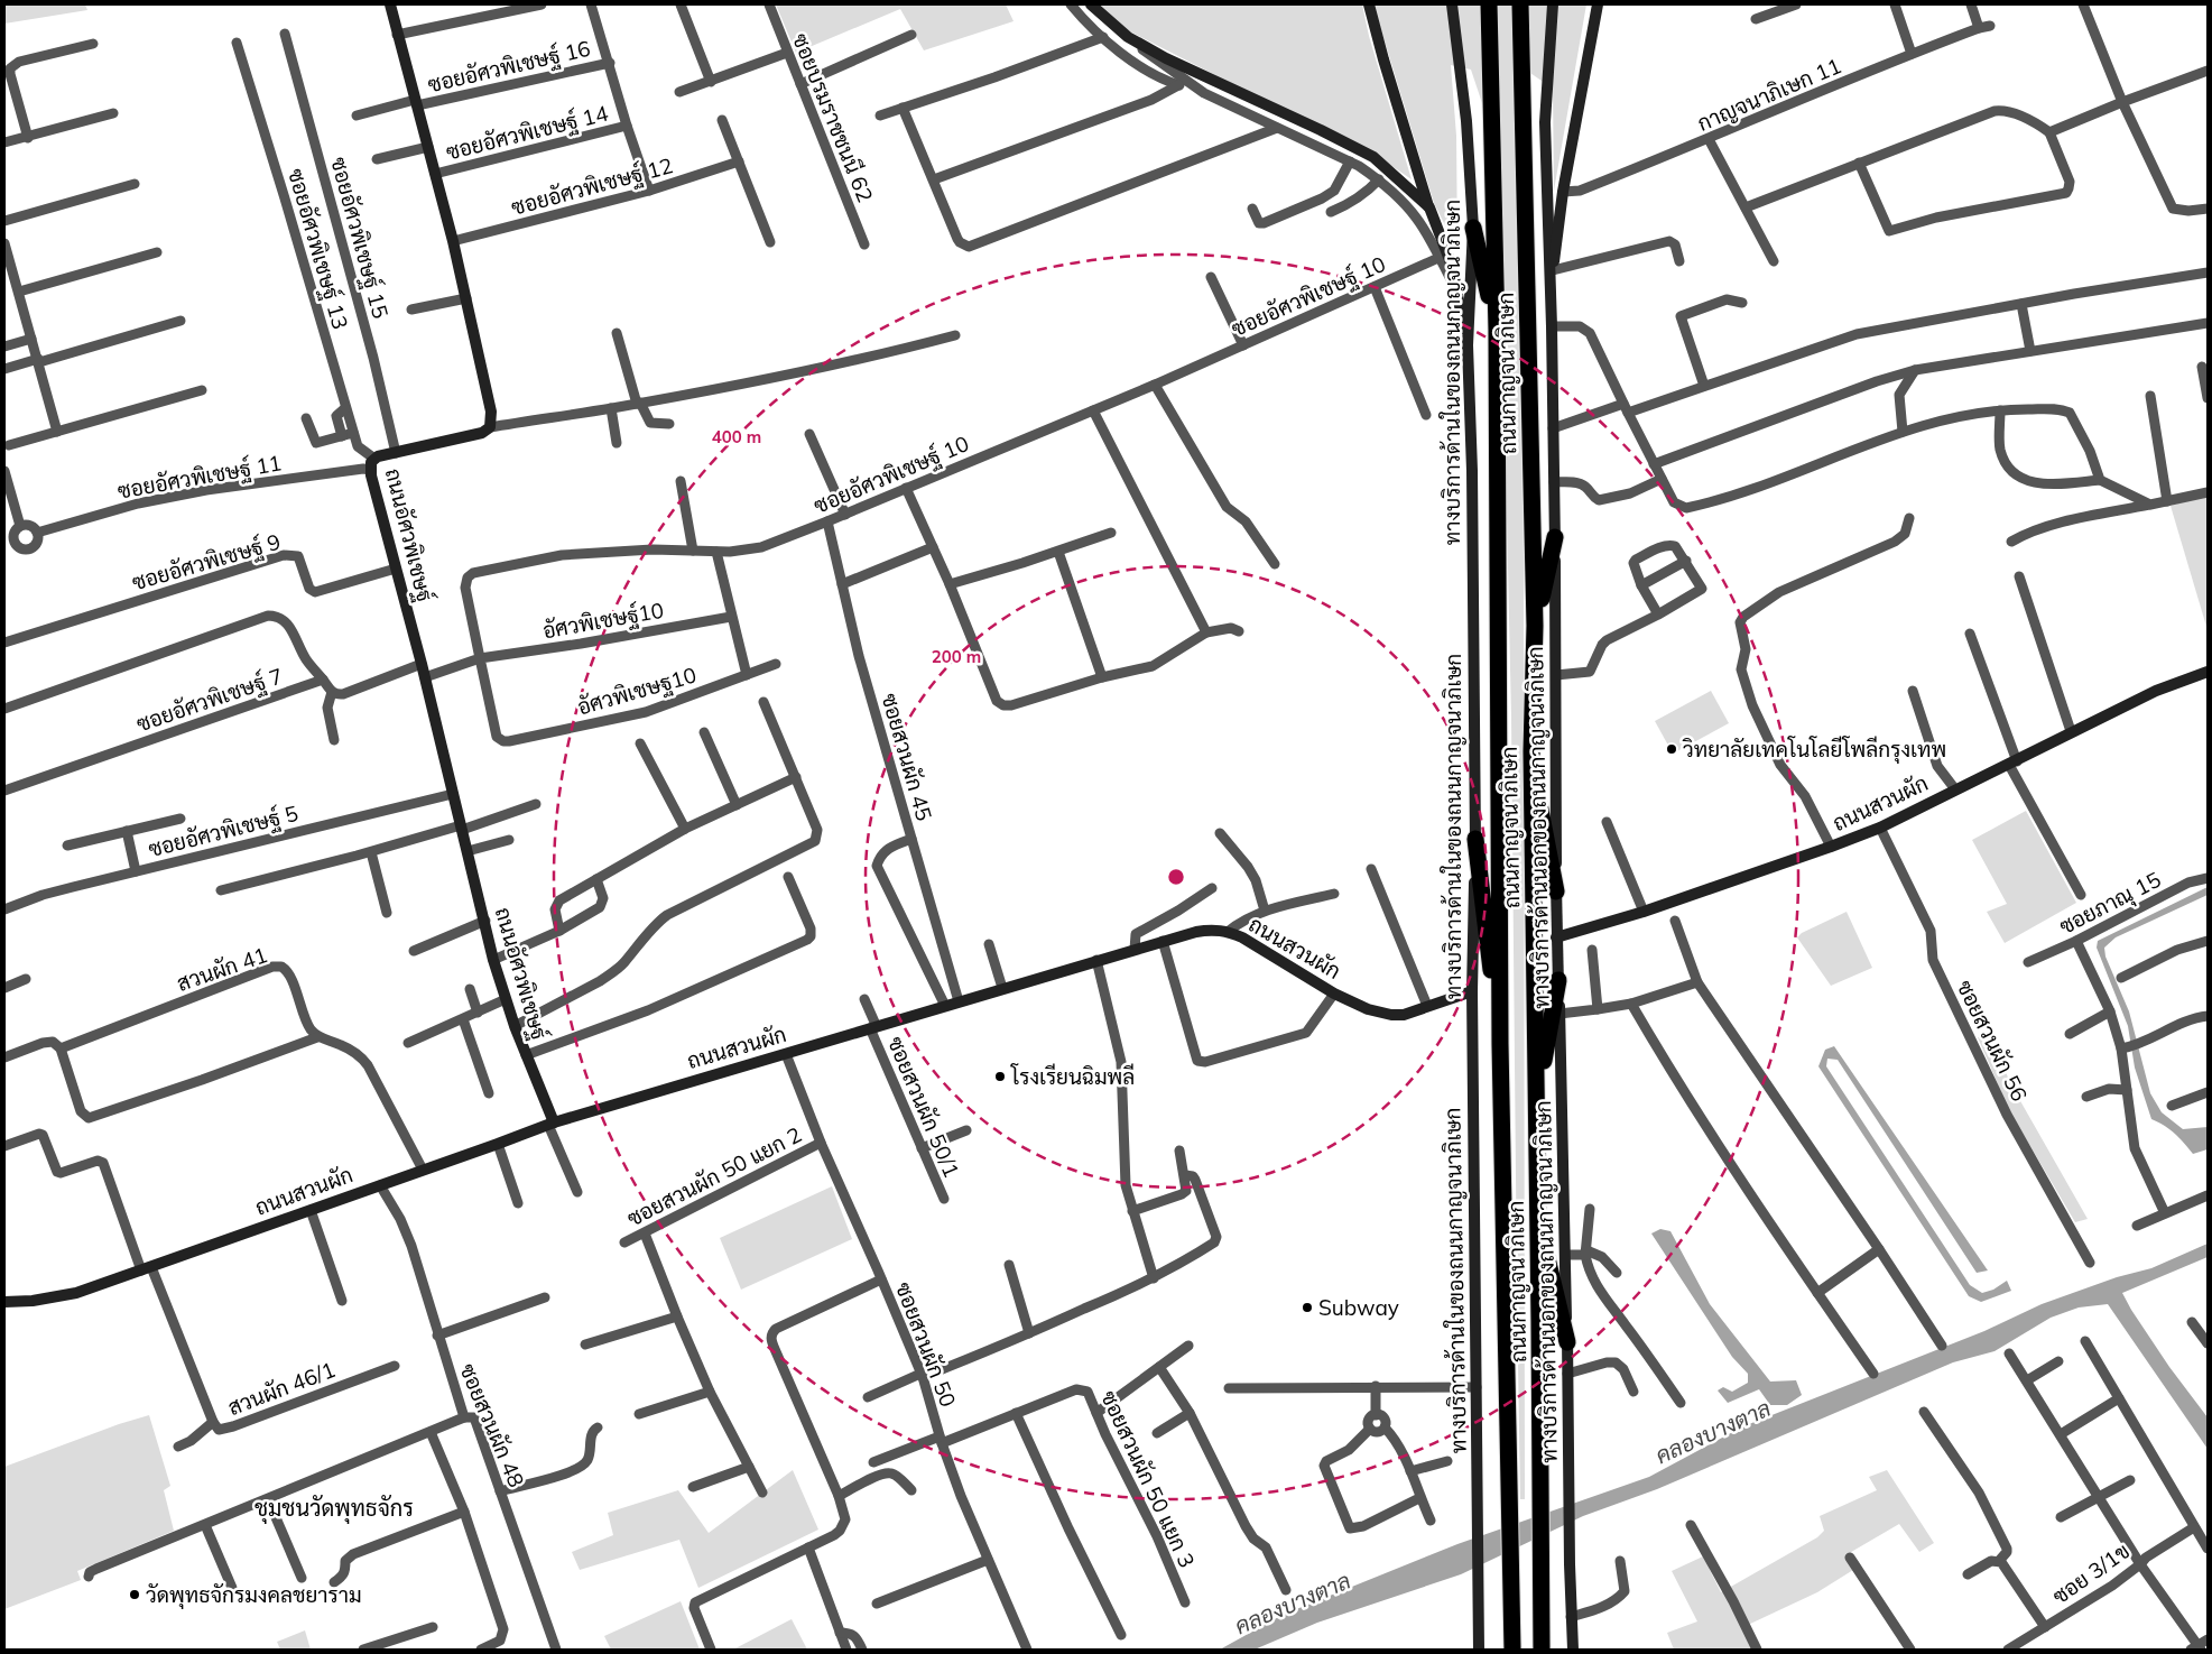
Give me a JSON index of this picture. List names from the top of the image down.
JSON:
{
  "streets": {
    "highway": ["ถนนกาญจนาภิเษก"],
    "main road": [
      "ทางบริการด้านในของถนนกาญจนาภิเษก",
      "ถนนอัศวพิเชษฐ์",
      "ถนนสวนผัก",
      "ทางบริการด้านนอกของถนนกาญจนาภิเษก"
    ],
    "street": [
      "ซอยอัศวพิเชษฐ์ 16",
      "กาญจนาภิเษก 11",
      "ซอยบรมราชชนนี 62",
      "ซอยอัศวพิเชษฐ์ 14",
      "ซอยอัศวพิเชษฐ์ 12",
      "ซอยอัศวพิเชษฐ์ 15",
      "ซอยอัศวพิเชษฐ์ 13",
      "ซอยอัศวพิเชษฐ์ 10",
      "ซอยอัศวพิเชษฐ์ 11",
      "ซอยอัศวพิเชษฐ์ 9",
      "อัศวพิเชษฐ์10",
      "อัศวพิเชษฐ10",
      "ซอยอัศวพิเชษฐ์ 7",
      "ซอยสวนผัก 45",
      "ซอยอัศวพิเชษฐ์ 5",
      "ซอยภาณุ 15",
      "สวนผัก 41",
      "ซอยสวนผัก 56",
      "ซอยสวนผัก 50/1",
      "ซอยสวนผัก 50 แยก 2",
      "ซอยสวนผัก 50",
      "สวนผัก 46/1",
      "ซอยสวนผัก 48",
      "ซอยสวนผัก 50 แยก 3",
      "ซอย 3/1ข"
    ]
  },
  "crossings": [
    ["ซอยอัศวพิเชษฐ์ 15", "ถนนอัศวพิเชษฐ์"],
    ["ซอยอัศวพิเชษฐ์ 13", "ซอยอัศวพิเชษฐ์ 11"],
    ["ซอยอัศวพิเชษฐ์ 13", "ถนนอัศวพิเชษฐ์"],
    ["ซอยอัศวพิเชษฐ์ 10", "อัศวพิเชษฐ์10"],
    ["ซอยอัศวพิเชษฐ์ 10", "อัศวพิเชษฐ10"],
    ["ซอยอัศวพิเชษฐ์ 10", "ซอยสวนผัก 45"],
    ["ทางบริการด้านในของถนนกาญจนาภิเษก", "ถนนสวนผัก"],
    ["ซอยอัศวพิเชษฐ์ 11", "ถนนอัศวพิเชษฐ์"],
    ["ถนนอัศวพิเชษฐ์", "ซอยอัศวพิเชษฐ์ 9"],
    ["ถนนอัศวพิเชษฐ์", "ถนนสวนผัก"],
    ["ถนนอัศวพิเชษฐ์", "ซอยอัศวพิเชษฐ์ 5"],
    ["ซอยสวนผัก 45", "ถนนสวนผัก"],
    ["ถนนสวนผัก", "ทางบริการด้านนอกของถนนกาญจนาภิเษก"],
    ["ถนนสวนผัก", "ซอยสวนผัก 56"],
    ["ถนนสวนผัก", "ซอยสวนผัก 50/1"],
    ["ถนนสวนผัก", "ซอยสวนผัก 50"],
    ["ถนนสวนผัก", "สวนผัก 46/1"],
    ["ถนนสวนผัก", "ซอยสวนผัก 48"],
    ["ซอยสวนผัก 50 แยก 2", "ซอยสวนผัก 50"],
    ["ซอยสวนผัก 50", "ซอยสวนผัก 50 แยก 3"]
  ],
  "districts": ["ชุมชนวัดพุทธจักร"],
  "water": ["คลองบางตาล"],
  "places": [
    "วิทยาลัยเทคโนโลยีโพลีกรุงเทพ",
    "โรงเรียนฉิมพลี",
    "Subway",
    "วัดพุทธจักรมงคลชยาราม"
  ],
  "rings": ["400 m", "200 m"]
}
